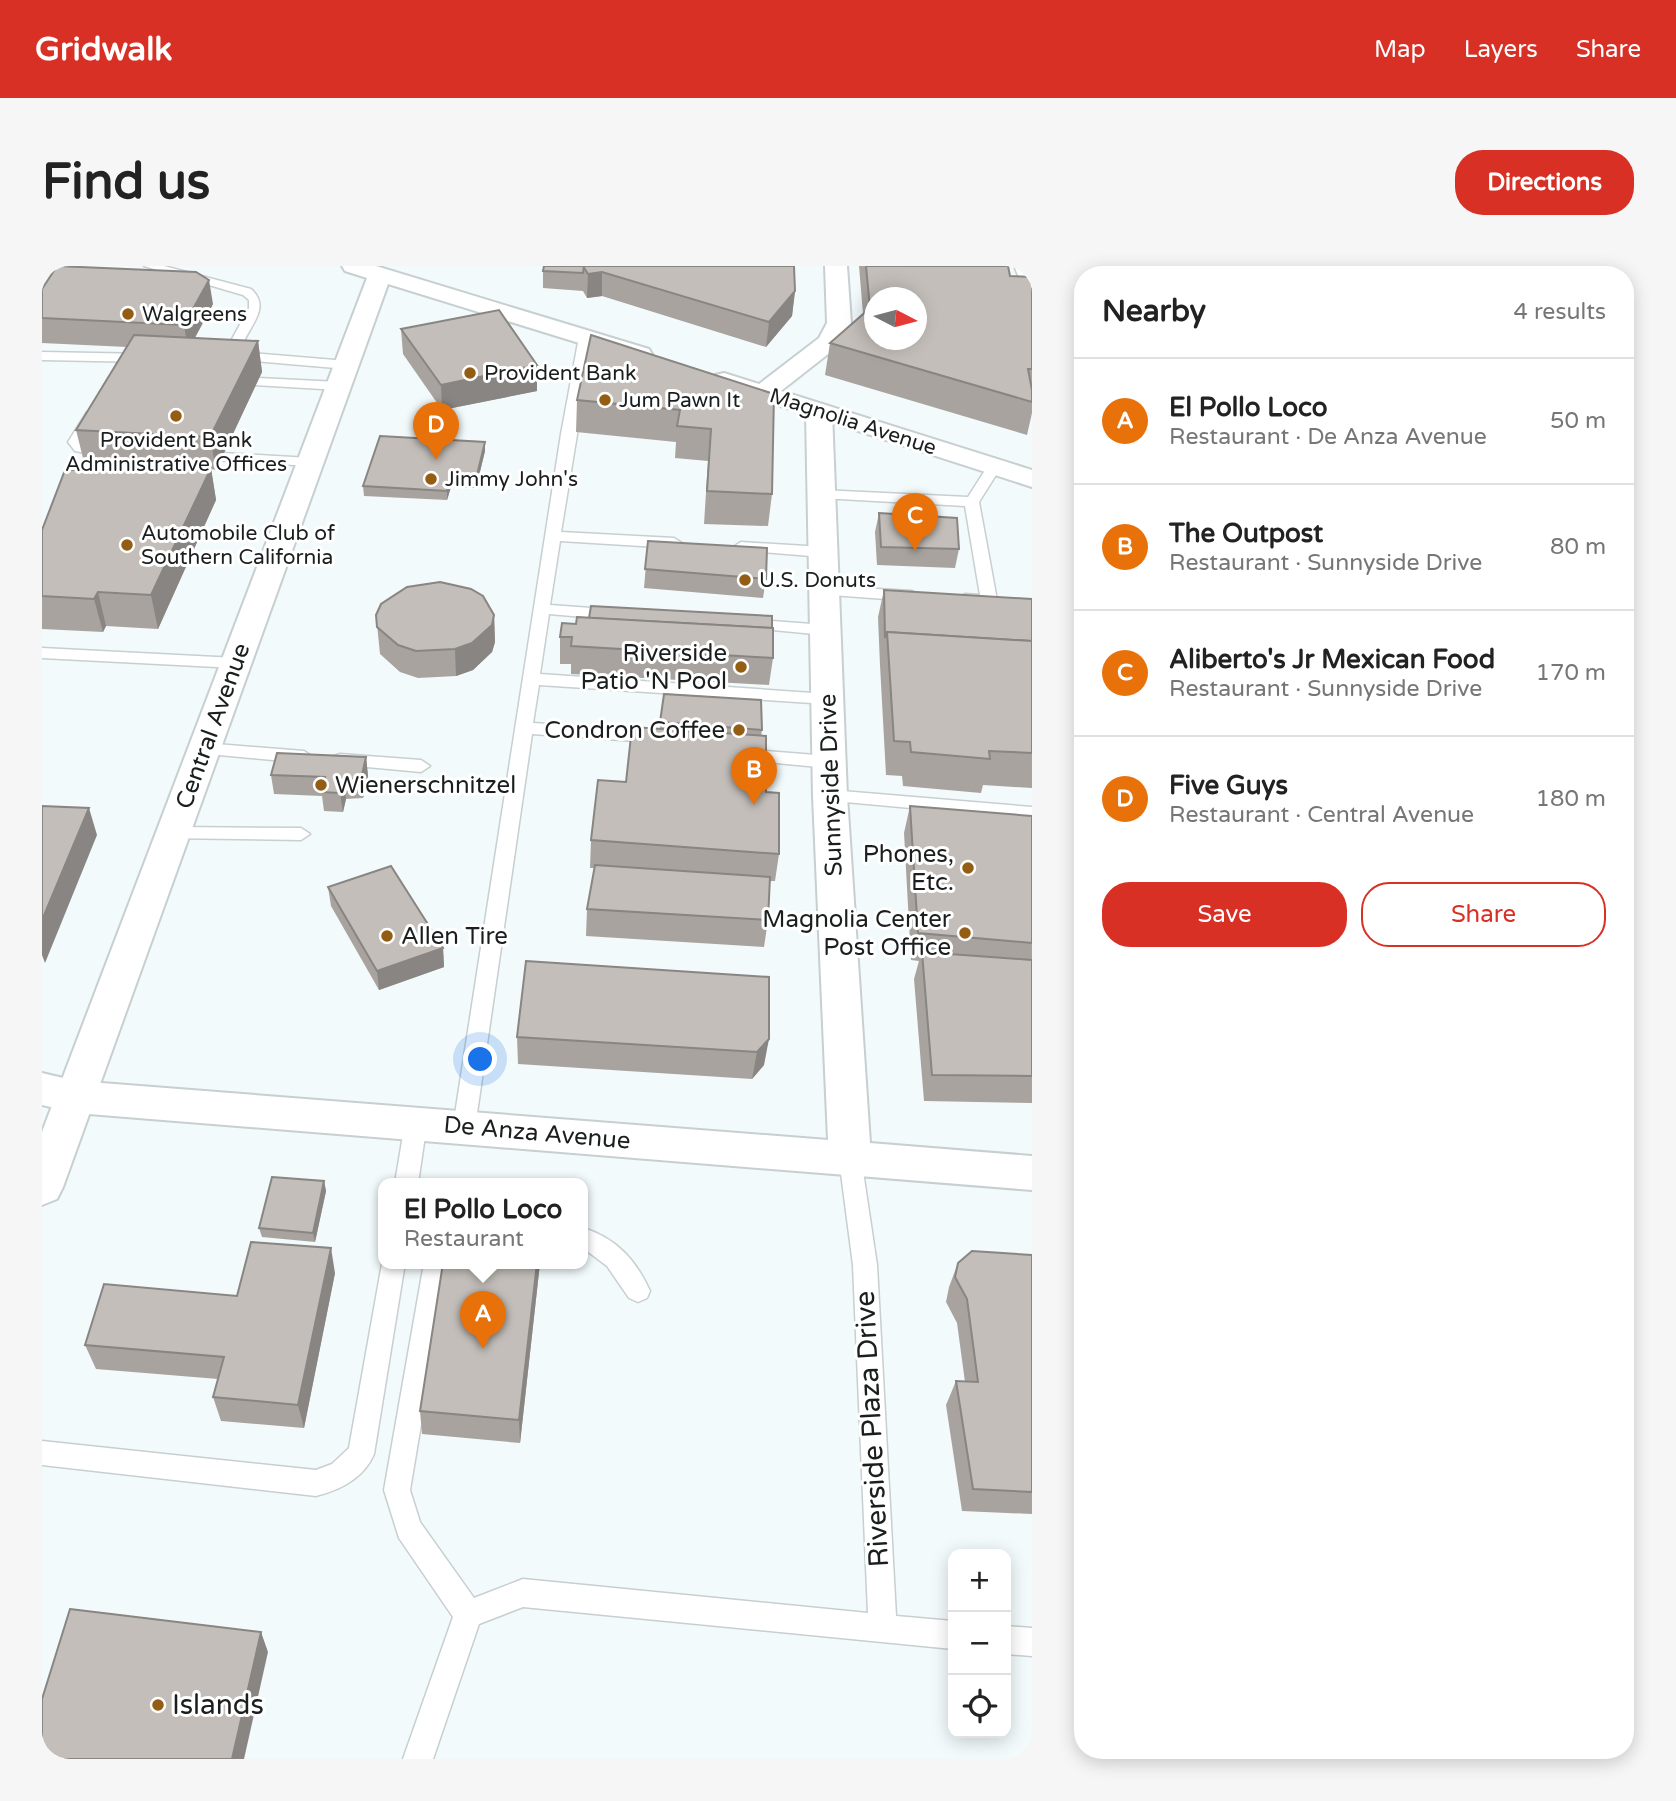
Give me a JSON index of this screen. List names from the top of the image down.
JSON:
{
  "streets": {
    "main road": [
      "Magnolia Avenue",
      "Central Avenue",
      "Sunnyside Drive",
      "De Anza Avenue"
    ],
    "lane": ["Riverside Plaza Drive"]
  },
  "crossings": [
    ["Magnolia Avenue", "Sunnyside Drive"],
    ["Central Avenue", "De Anza Avenue"],
    ["Sunnyside Drive", "De Anza Avenue"],
    ["Sunnyside Drive", "Riverside Plaza Drive"],
    ["De Anza Avenue", "Riverside Plaza Drive"]
  ],
  "places": [
    "Walgreens",
    "Provident Bank",
    "Jum Pawn It",
    "Provident Bank Administrative Offices",
    "Jimmy John's",
    "Automobile Club of Southern California",
    "U.S. Donuts",
    "Riverside Patio 'N Pool",
    "Condron Coffee",
    "Wienerschnitzel",
    "Phones, Etc.",
    "Magnolia Center Post Office",
    "Allen Tire",
    "Islands"
  ],
  "north": "right",
  "page": {
    "header": "Gridwalk",
    "nav": ["Map", "Layers", "Share"],
    "buttons": [
      "Directions",
      ["Save", "Share"]
    ],
    "title": "Find us",
    "heading": ["Nearby", "4 results"],
    "list": [
      {
        "mark": "A",
        "name": "El Pollo Loco",
        "note": "Restaurant · De Anza Avenue",
        "value": "50 m"
      },
      {
        "mark": "B",
        "name": "The Outpost",
        "note": "Restaurant · Sunnyside Drive",
        "value": "80 m"
      },
      {
        "mark": "C",
        "name": "Aliberto's Jr Mexican Food",
        "note": "Restaurant · Sunnyside Drive",
        "value": "170 m"
      },
      {
        "mark": "D",
        "name": "Five Guys",
        "note": "Restaurant · Central Avenue",
        "value": "180 m"
      }
    ],
    "pins": [
      "D",
      "C",
      "B",
      "A"
    ],
    "popup": ["El Pollo Loco", "Restaurant"],
    "map_buttons": ["+", "−"]
  }
}
